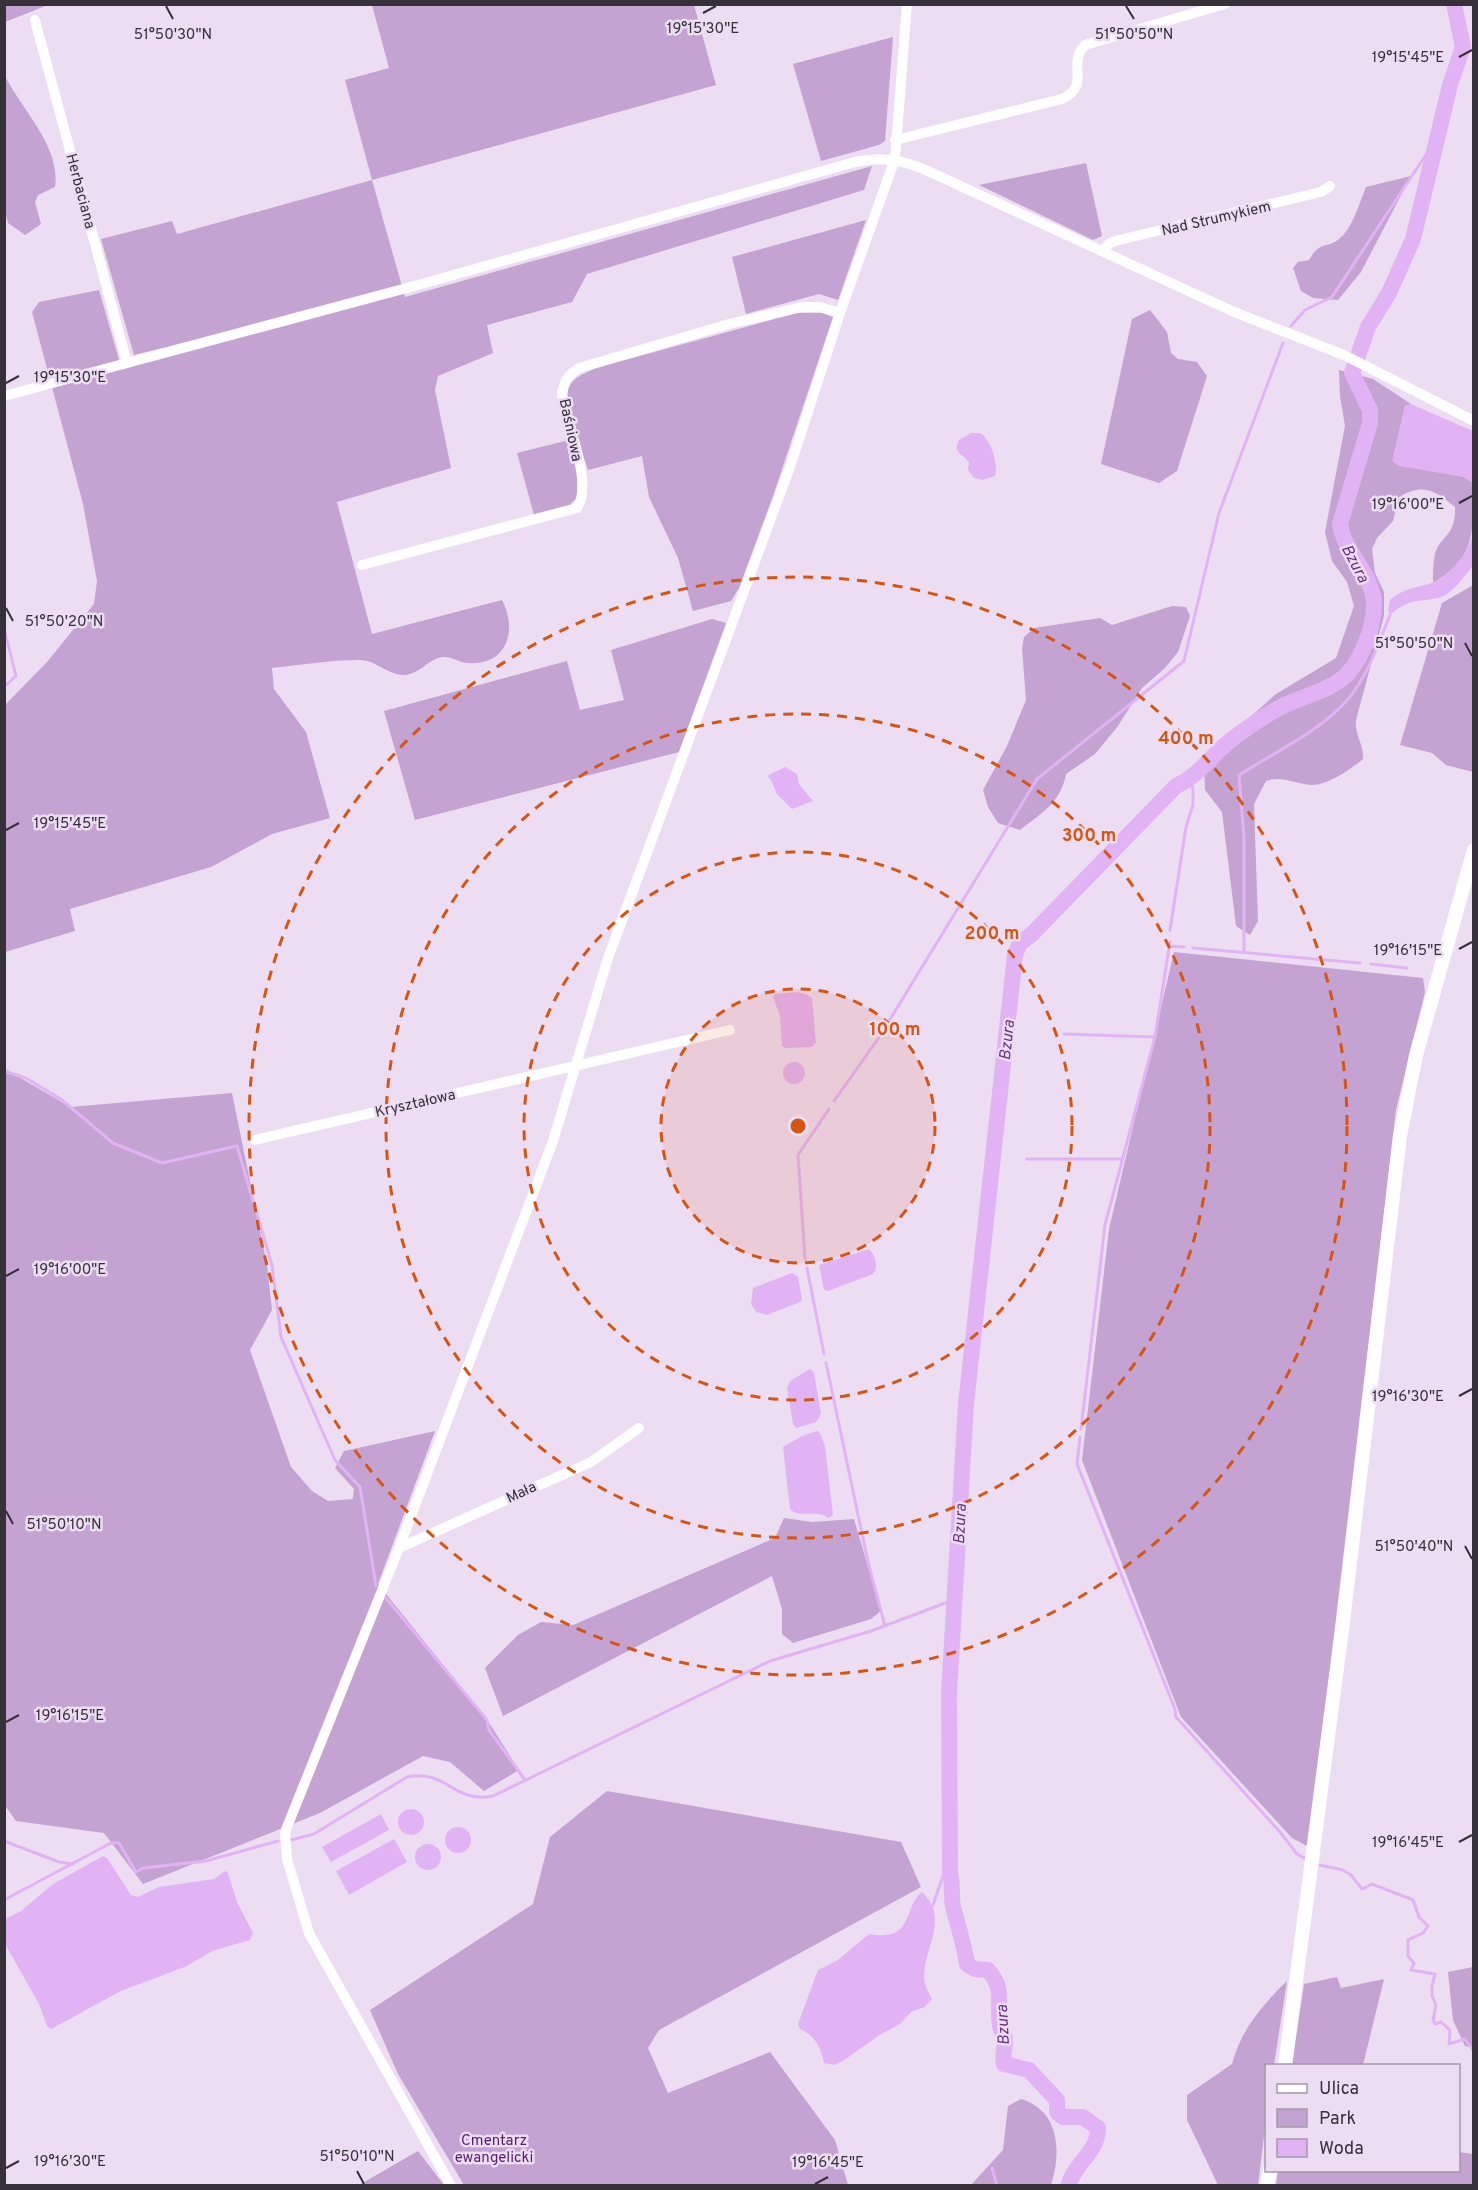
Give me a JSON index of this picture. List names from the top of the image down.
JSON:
{
  "streets": {
    "street": [
      "Herbaciana",
      "Nad Strumykiem",
      "Baśniowa",
      "Kryształowa",
      "Mała"
    ]
  },
  "water": ["Bzura"],
  "parks": ["Cmentarz ewangelicki"],
  "legend": ["Ulica", "Park", "Woda"],
  "coordinates": [
    "19°15'30\"E",
    "51°50'30\"N",
    "51°50'50\"N",
    "19°15'45\"E",
    "19°16'00\"E",
    "51°50'20\"N",
    "19°16'15\"E",
    "19°16'30\"E",
    "51°50'10\"N",
    "51°50'40\"N",
    "19°16'45\"E"
  ],
  "rings": [
    "400 m",
    "300 m",
    "200 m",
    "100 m"
  ]
}
